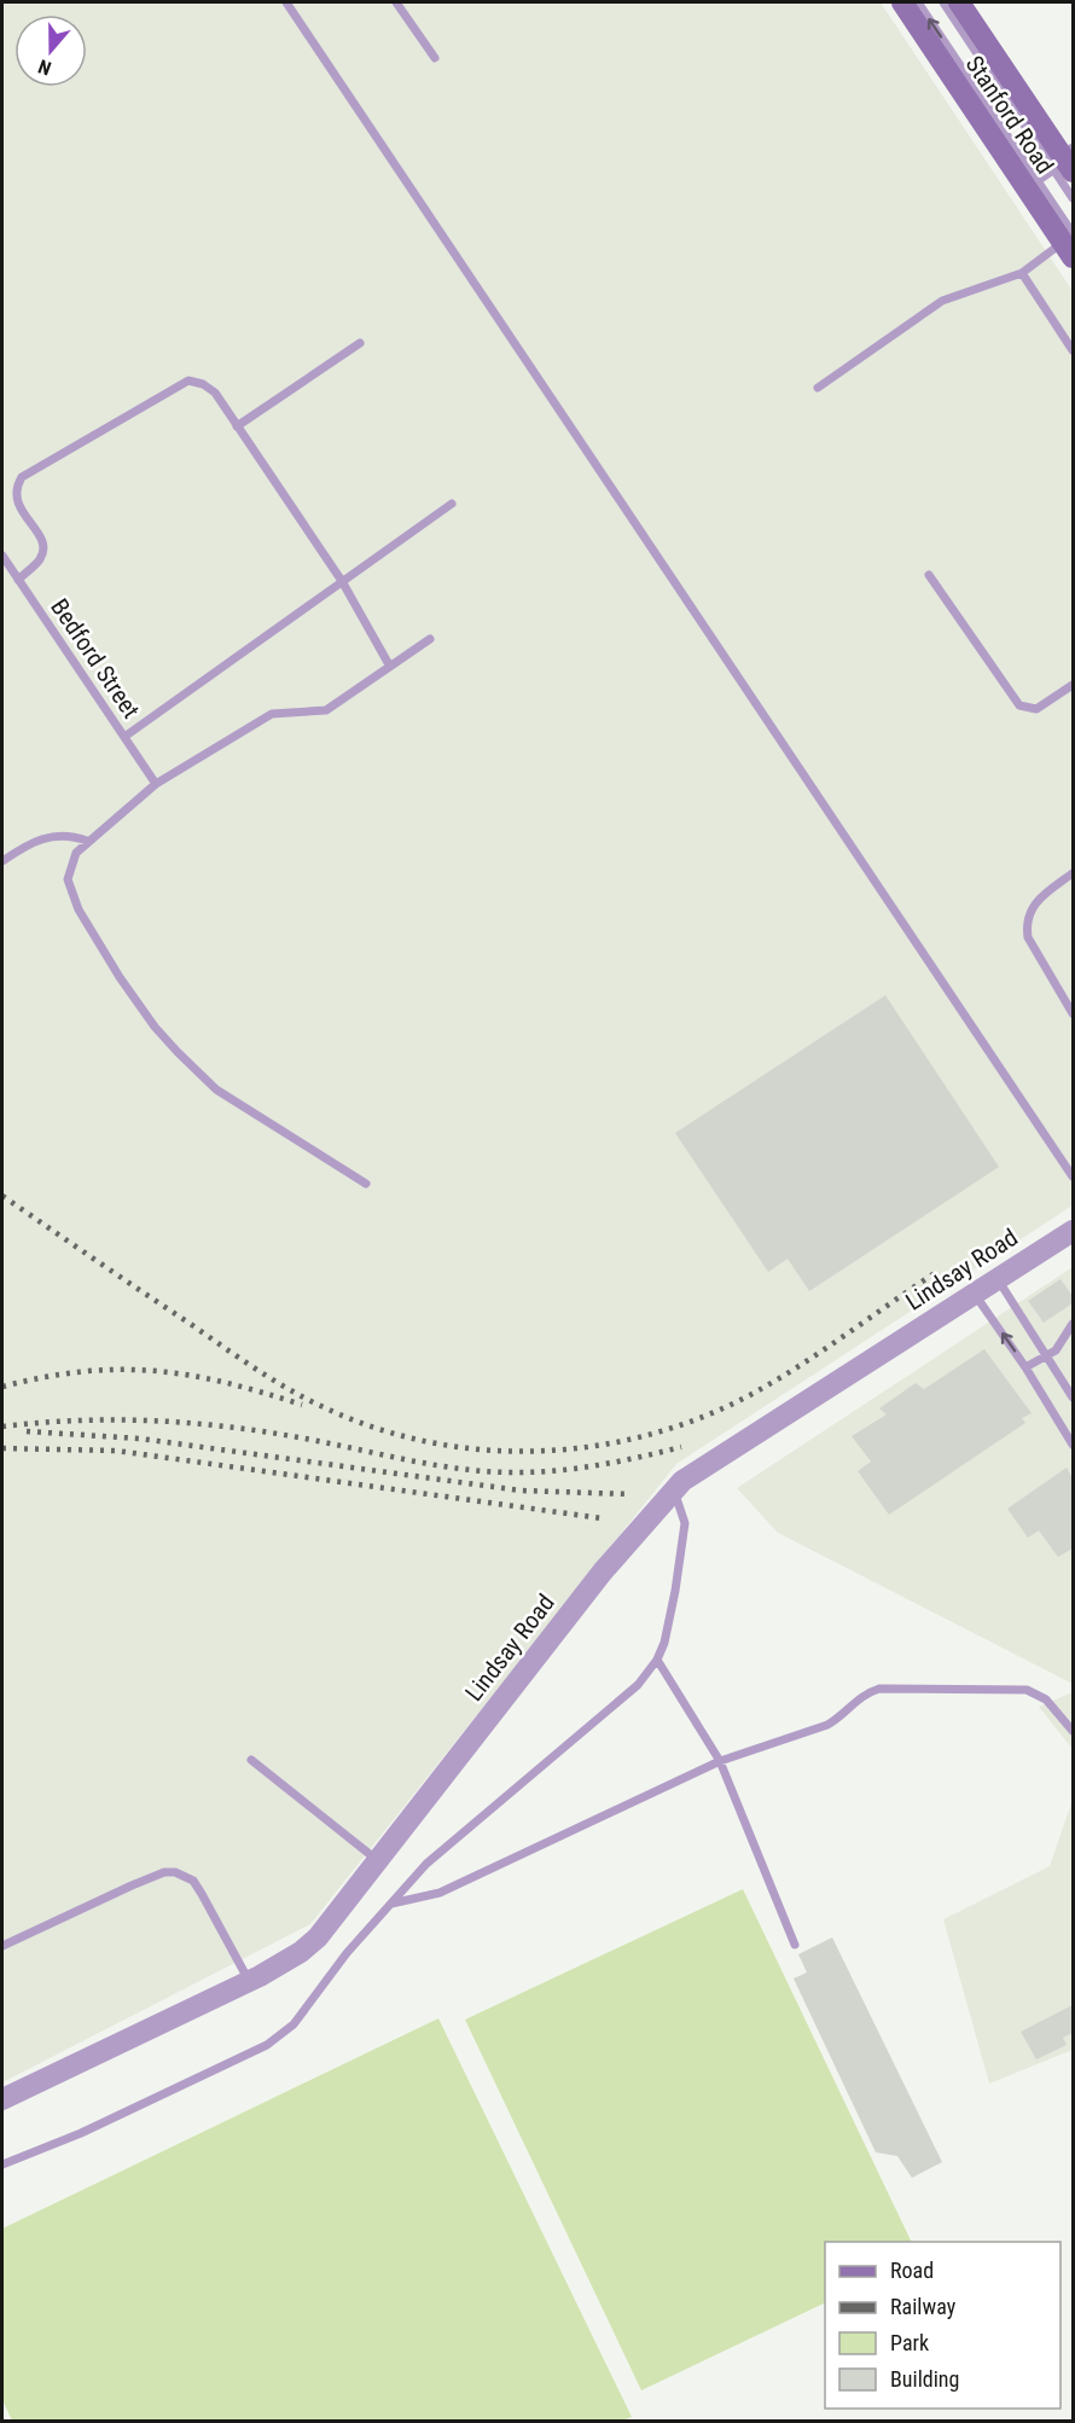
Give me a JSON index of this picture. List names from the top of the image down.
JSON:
{
  "streets": {
    "main road": ["Stanford Road"],
    "street": ["Lindsay Road"],
    "lane": ["Bedford Street"]
  },
  "legend": [
    "Road",
    "Railway",
    "Park",
    "Building"
  ],
  "north": "bottom"
}
